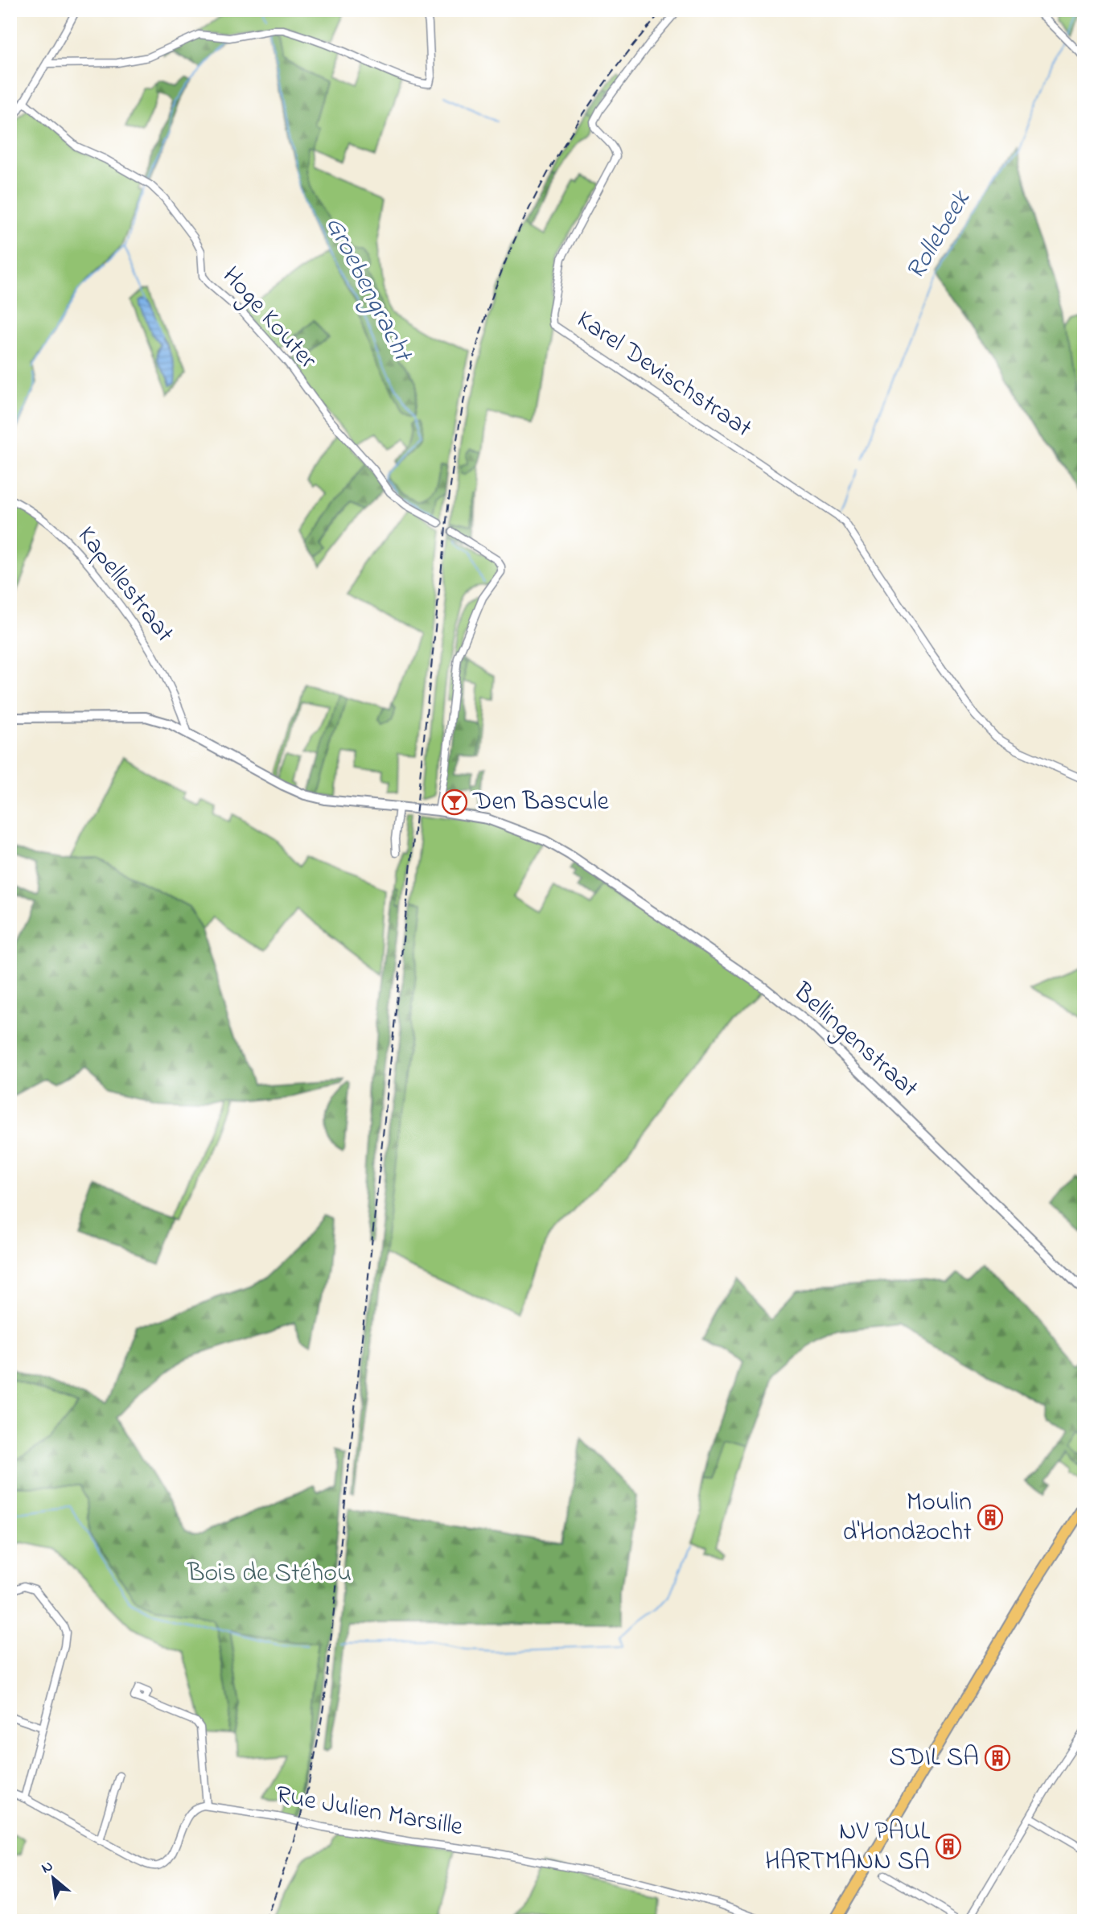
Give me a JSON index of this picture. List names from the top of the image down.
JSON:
{
  "streets": {
    "street": [
      "Hoge Kouter",
      "Karel Devischstraat",
      "Kapellestraat",
      "Bellingenstraat",
      "Rue Julien Marsille"
    ]
  },
  "crossings": [
    ["Kapellestraat", "Bellingenstraat"]
  ],
  "water": ["Rollebeek", "Groebengracht"],
  "parks": ["Bois de Stéhou"],
  "places": {
    "bar": ["Den Bascule"],
    "building": ["Moulin d'Hondzocht", "SDIL SA", "NV PAUL HARTMANN SA"]
  },
  "north": "top left"
}
